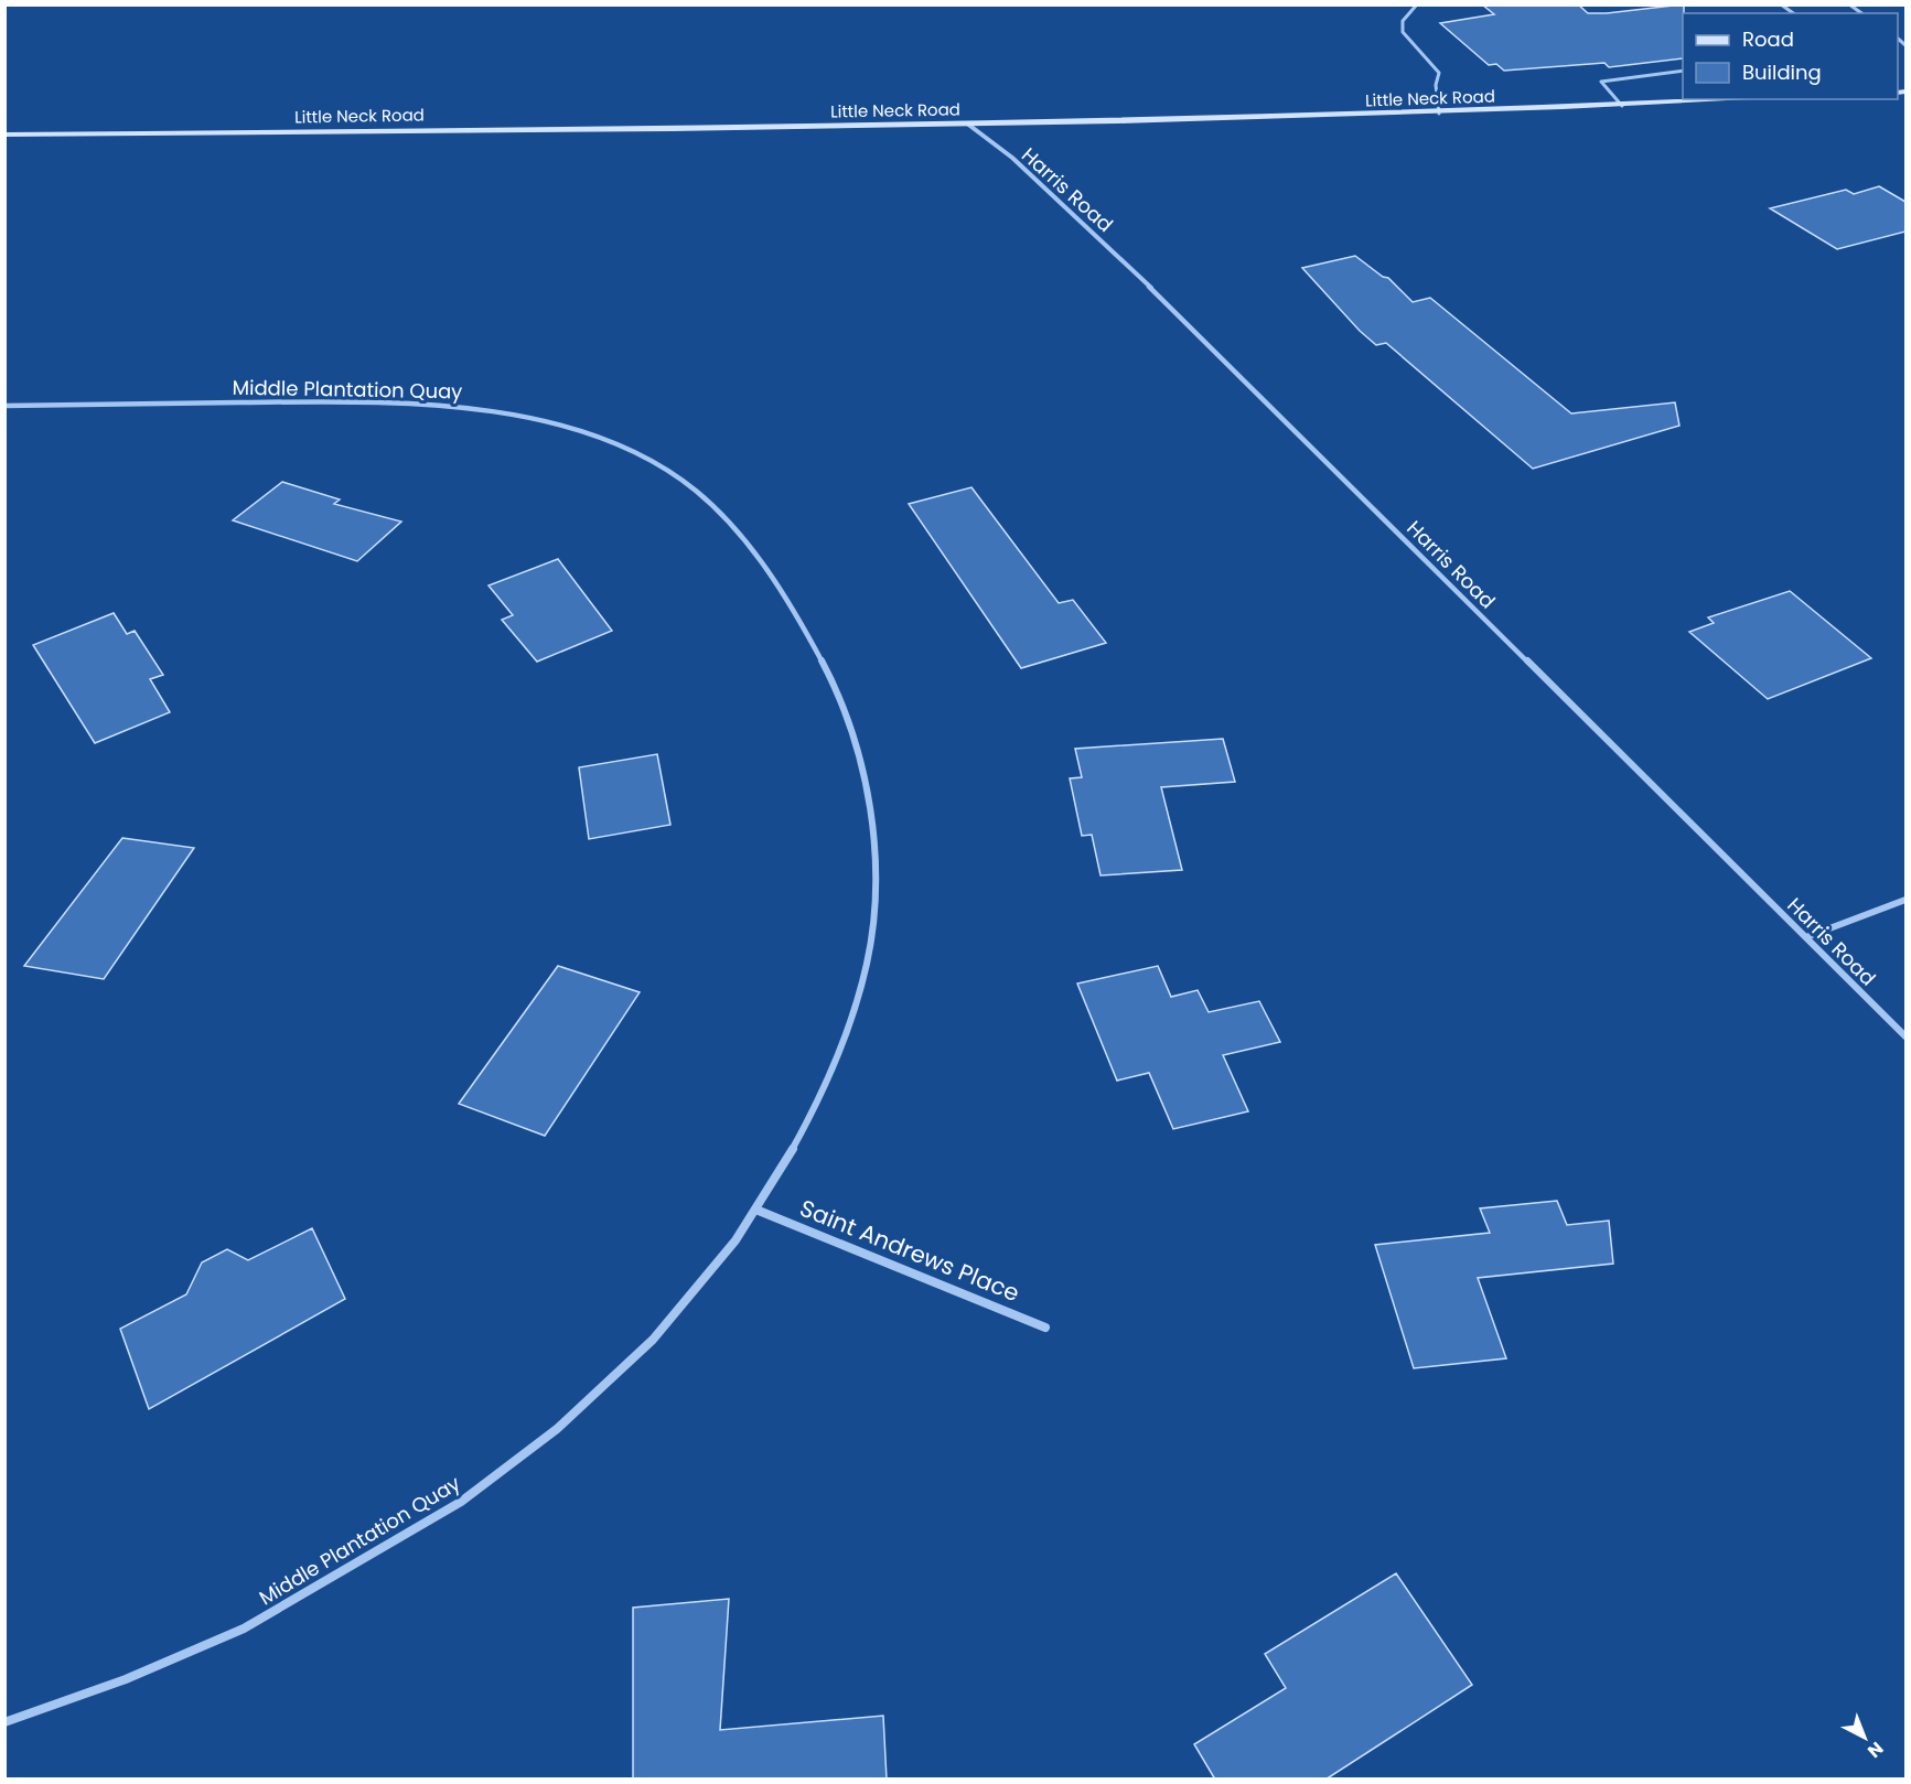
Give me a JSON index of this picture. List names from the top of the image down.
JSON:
{
  "streets": {
    "street": [
      "Little Neck Road",
      "Harris Road",
      "Middle Plantation Quay",
      "Saint Andrews Place"
    ]
  },
  "crossings": [
    ["Little Neck Road", "Harris Road"],
    ["Middle Plantation Quay", "Saint Andrews Place"]
  ],
  "legend": ["Road", "Building"],
  "north": "bottom right"
}
